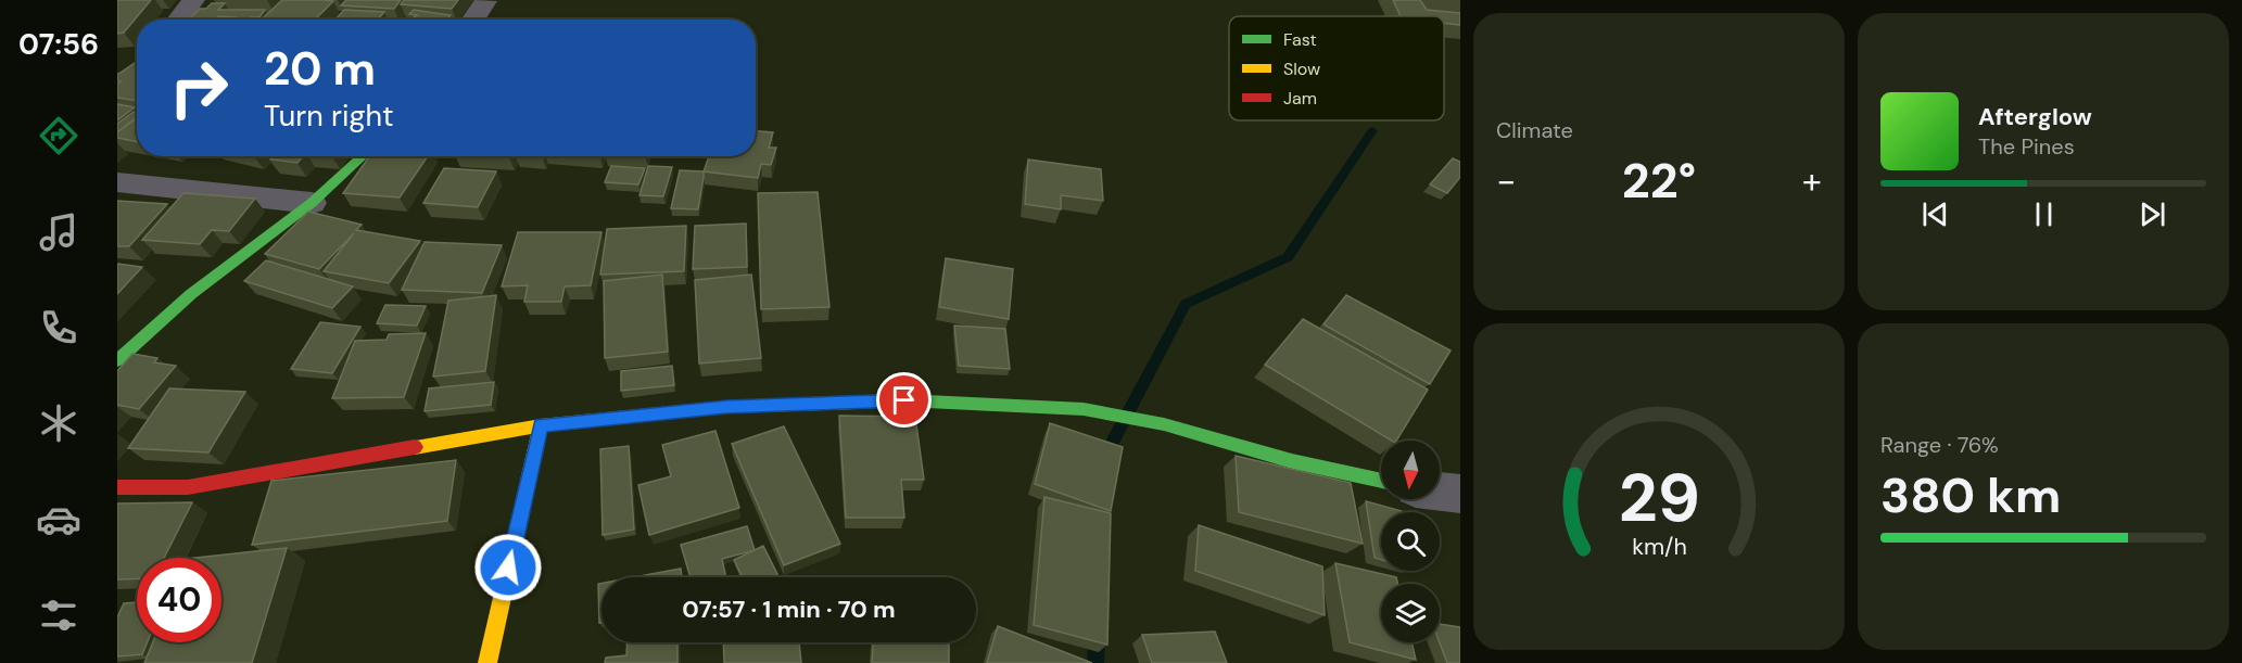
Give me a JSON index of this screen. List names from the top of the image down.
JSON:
{
  "legend": ["Fast", "Slow", "Jam"],
  "north": "bottom",
  "page": {
    "tabs": "07:56",
    "tile": [
      "Climate",
      ["Range · 76%", "380 km"]
    ],
    "turn": ["20 m", "Turn right"],
    "song": ["Afterglow", "The Pines"],
    "heat": ["−", "22°", "+"],
    "limit": "40",
    "trip": "07:57 · 1 min · 70 m",
    "gauge": ["29", "km/h"]
  }
}
